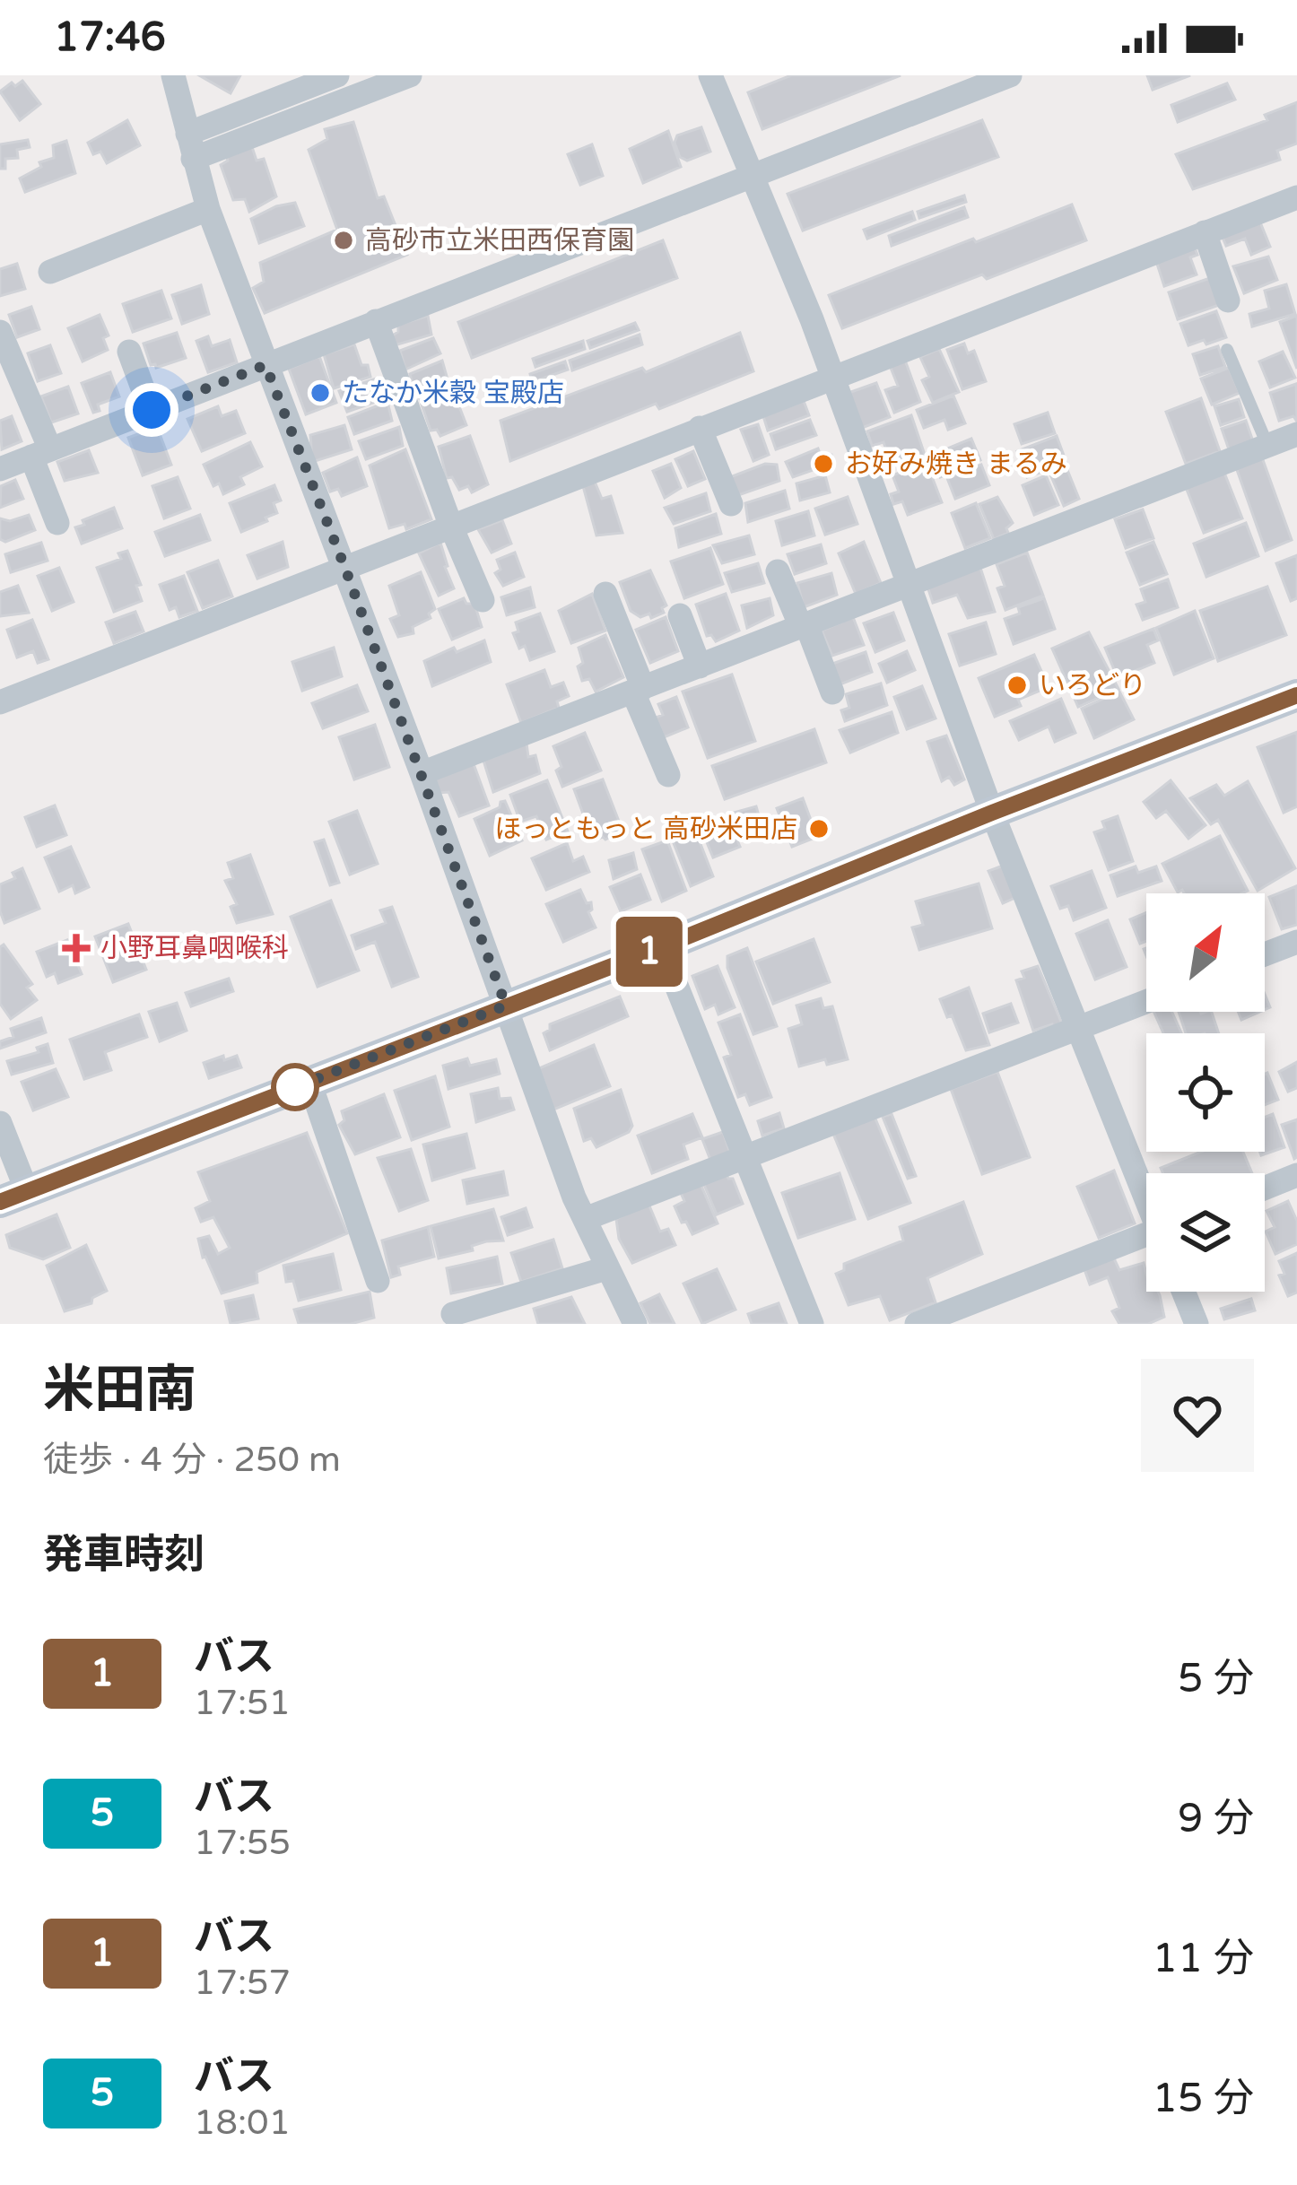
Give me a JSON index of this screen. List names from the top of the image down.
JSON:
{
  "places": {
    "other": [
      "高砂市立米田西保育園",
      "たなか米穀 宝殿店",
      "お好み焼き まるみ",
      "いろどり",
      "ほっともっと 高砂米田店"
    ],
    "health": ["小野耳鼻咽喉科"]
  },
  "lines": ["bus line 1"],
  "north": "top right",
  "page": {
    "status": "17:46",
    "on_map": "1",
    "heading": [
      ["米田南", "徒歩 · 4 分 · 250 m"],
      "発車時刻"
    ],
    "list": [
      {
        "mark": "1",
        "name": "バス",
        "note": "17:51",
        "value": "5 分"
      },
      {
        "mark": "5",
        "name": "バス",
        "note": "17:55",
        "value": "9 分"
      },
      {
        "mark": "1",
        "name": "バス",
        "note": "17:57",
        "value": "11 分"
      },
      {
        "mark": "5",
        "name": "バス",
        "note": "18:01",
        "value": "15 分"
      }
    ]
  }
}
